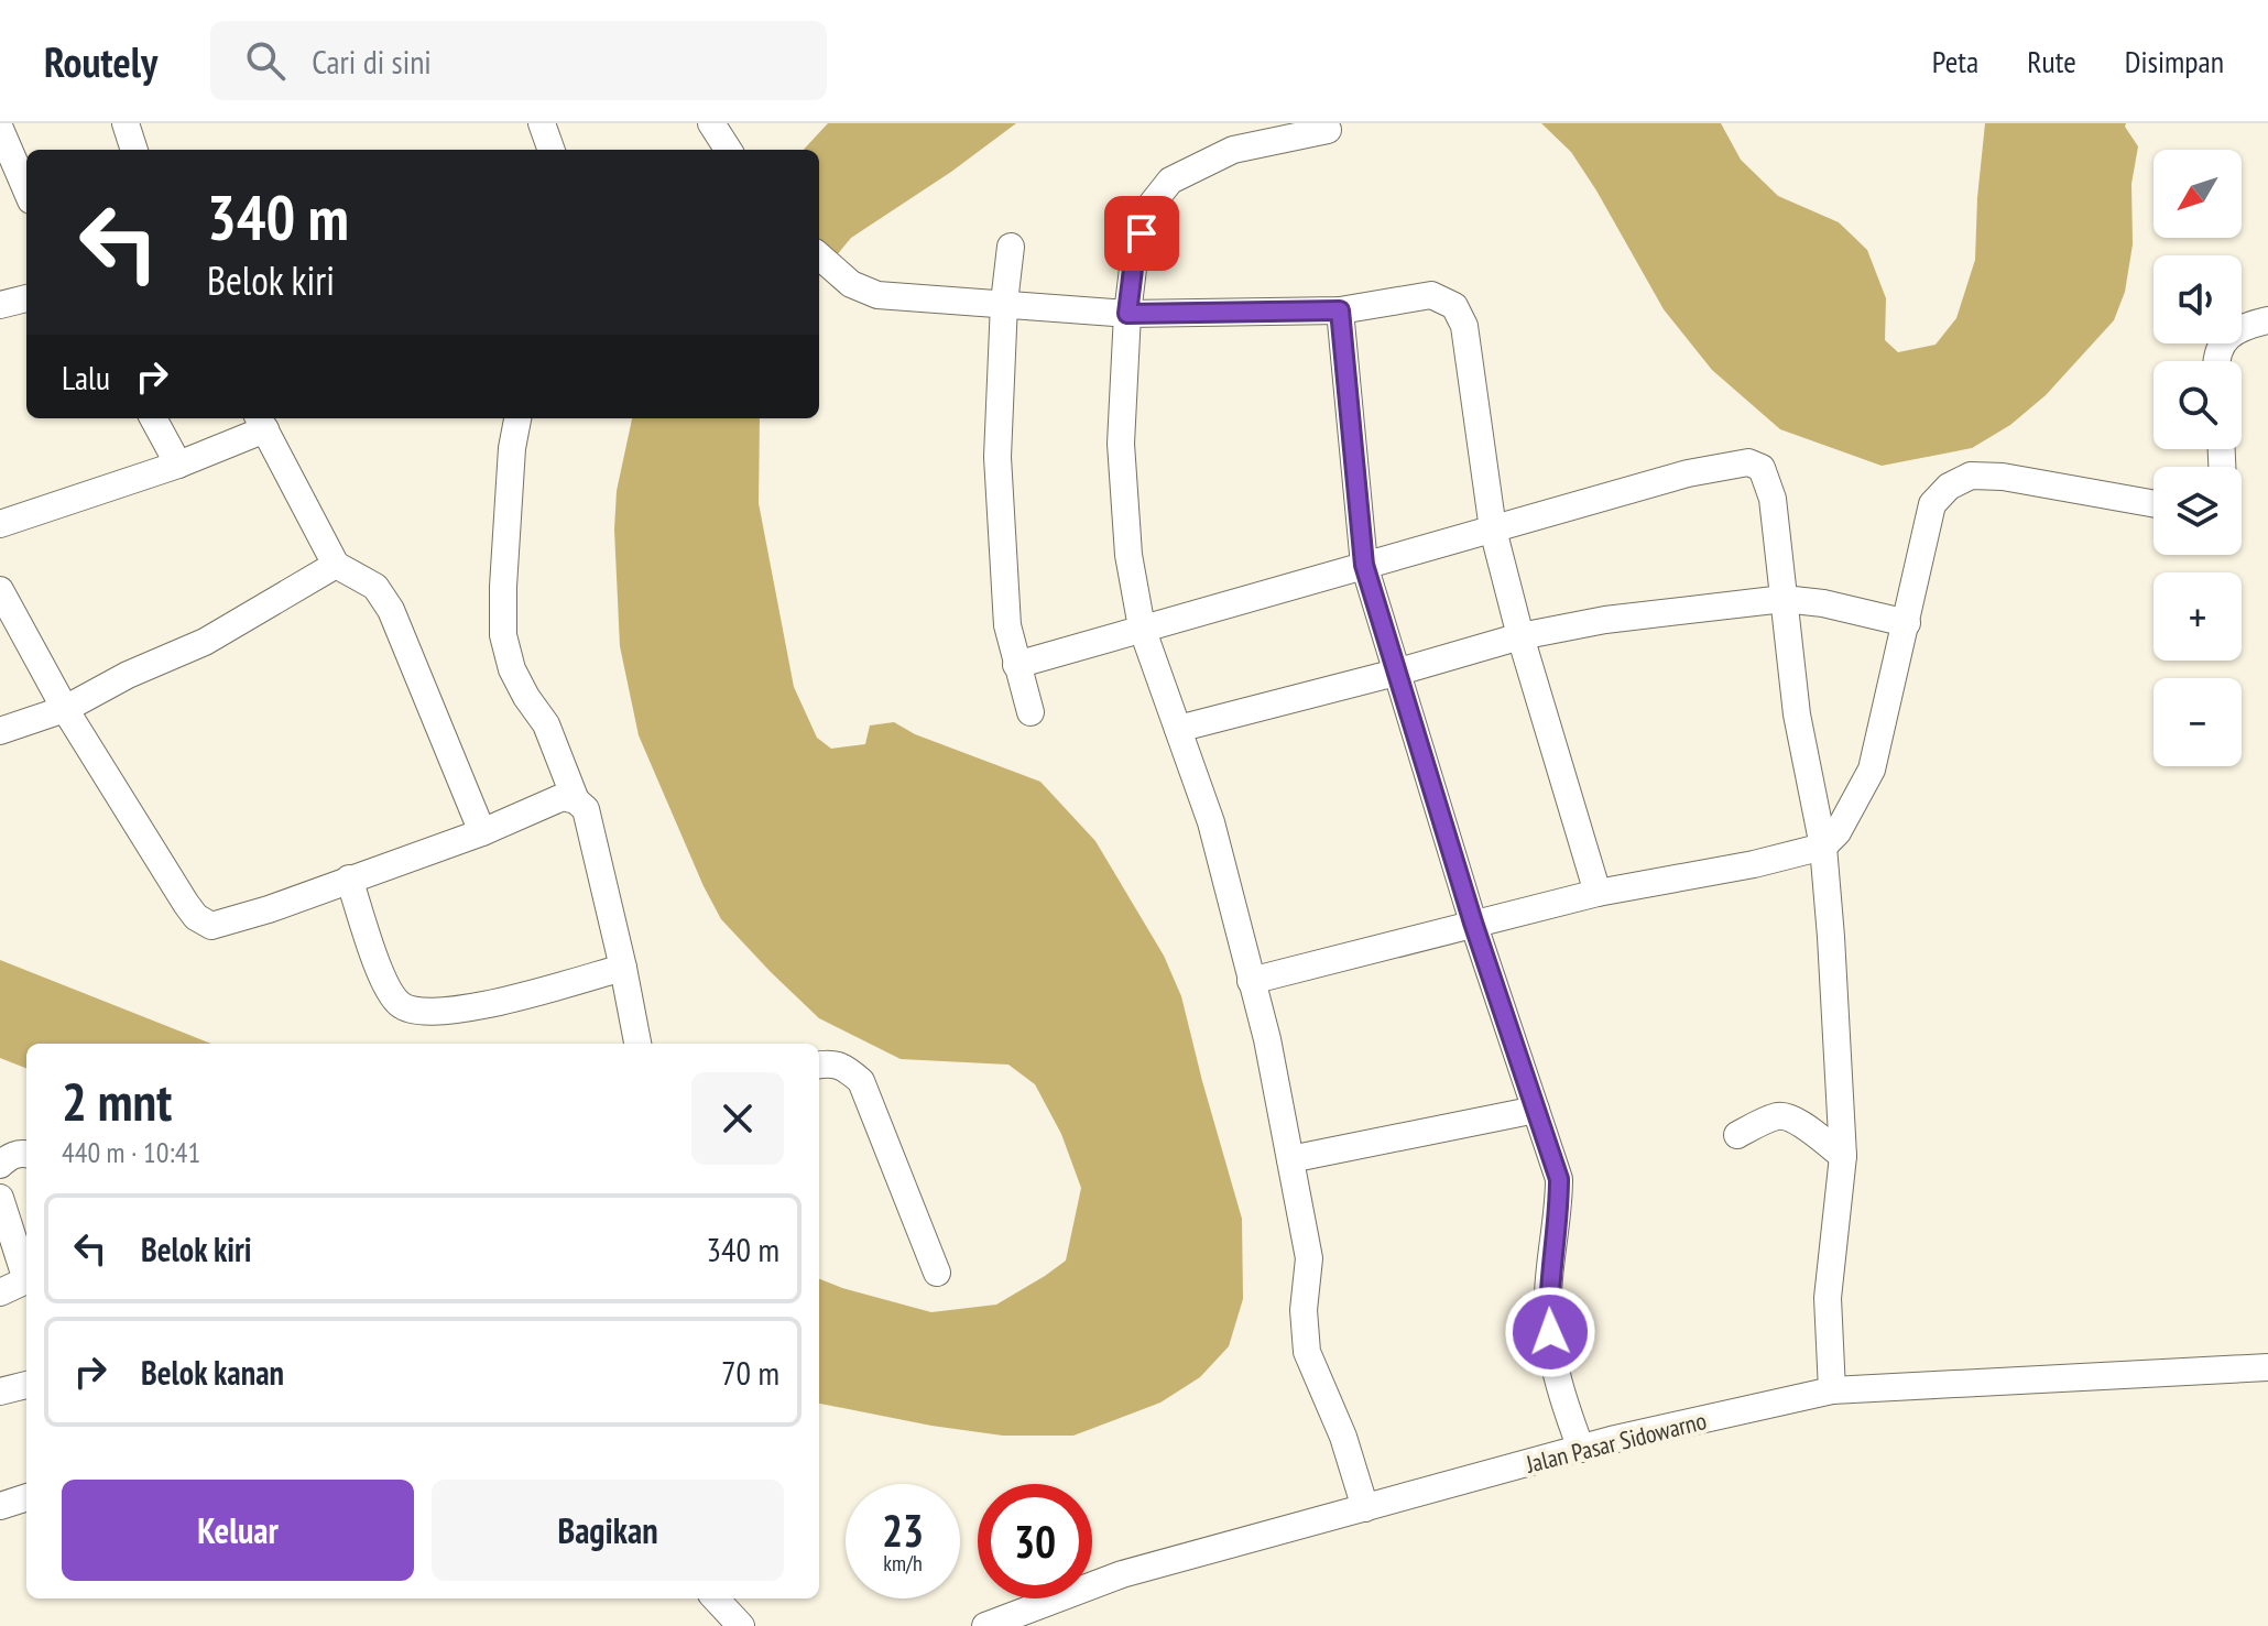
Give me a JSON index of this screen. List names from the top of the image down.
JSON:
{
  "streets": {
    "street": ["Jalan Pasar Sidowarno"]
  },
  "north": "bottom left",
  "page": {
    "header": "Routely",
    "search": "Cari di sini",
    "nav": ["Peta", "Rute", "Disimpan"],
    "map_buttons": ["+", "−"],
    "turn": ["340 m", "Belok kiri"],
    "then": "Lalu",
    "heading": ["2 mnt", "440 m · 10:41"],
    "list": [
      {
        "name": "Belok kiri",
        "value": "340 m"
      },
      {
        "name": "Belok kanan",
        "value": "70 m"
      }
    ],
    "buttons": ["Keluar", "Bagikan"],
    "speed": "23 km/h",
    "limit": "30"
  }
}
